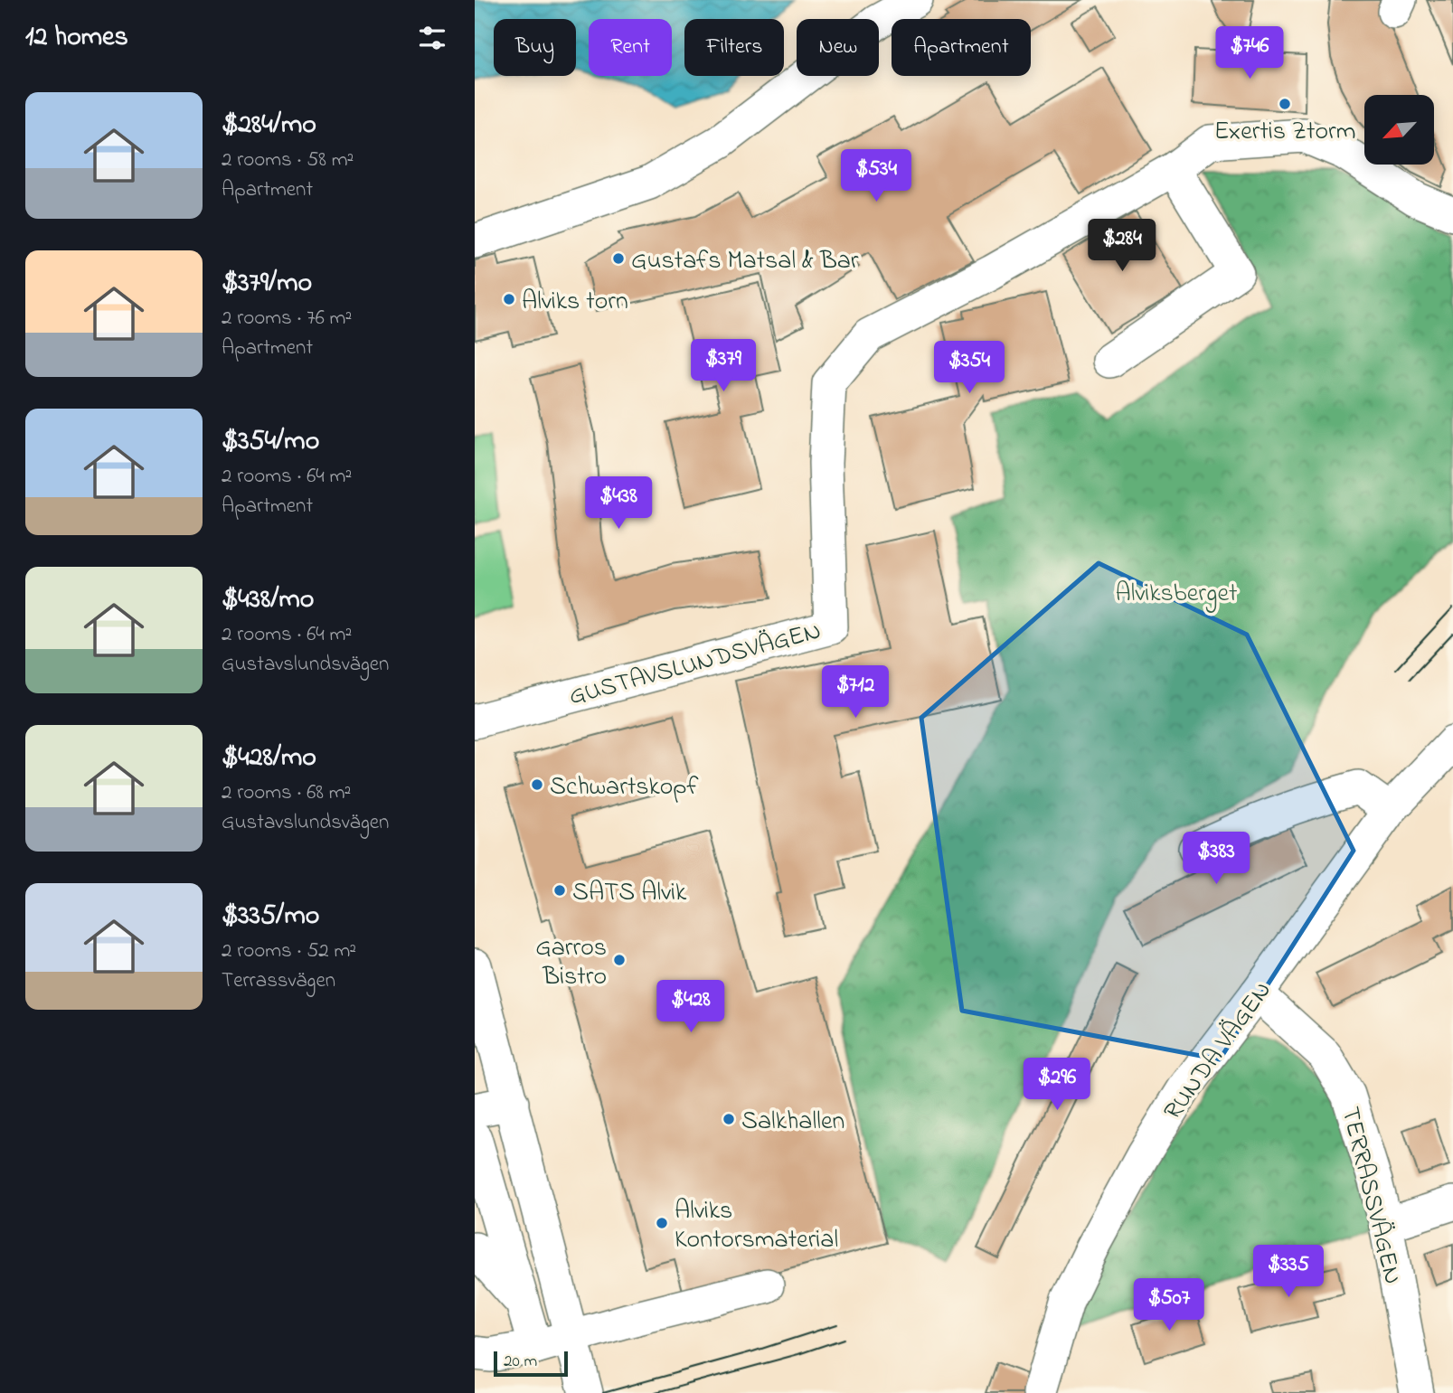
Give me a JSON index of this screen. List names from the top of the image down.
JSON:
{
  "streets": {
    "street": ["GUSTAVSLUNDSVÄGEN", "RUNDA VÄGEN", "TERRASSVÄGEN"]
  },
  "crossings": [
    ["RUNDA VÄGEN", "TERRASSVÄGEN"]
  ],
  "parks": ["Alviksberget"],
  "places": [
    "Exertis Ztorm",
    "Gustafs Matsal & Bar",
    "Alviks torn",
    "Schwartskopf",
    "SATS Alvik",
    "Garros Bistro",
    "Salkhallen",
    "Alviks Kontorsmaterial"
  ],
  "scale_bar": "20 m",
  "north": "bottom left",
  "page": {
    "heading": "12 homes",
    "chip": [
      "Buy",
      "Rent",
      "Filters",
      "New",
      "Apartment"
    ],
    "price": [
      "$746",
      "$534",
      "$284",
      "$379",
      "$354",
      "$438",
      "$712",
      "$383",
      "$428",
      "$296",
      "$335",
      "$507"
    ],
    "list": [
      {
        "name": "$284/mo",
        "note": "2 rooms · 58 m² · Apartment"
      },
      {
        "name": "$379/mo",
        "note": "2 rooms · 76 m² · Apartment"
      },
      {
        "name": "$354/mo",
        "note": "2 rooms · 64 m² · Apartment"
      },
      {
        "name": "$438/mo",
        "note": "2 rooms · 64 m² · Gustavslundsvägen"
      },
      {
        "name": "$428/mo",
        "note": "2 rooms · 68 m² · Gustavslundsvägen"
      },
      {
        "name": "$335/mo",
        "note": "2 rooms · 52 m² · Terrassvägen"
      }
    ],
    "scale": "20 m"
  }
}
